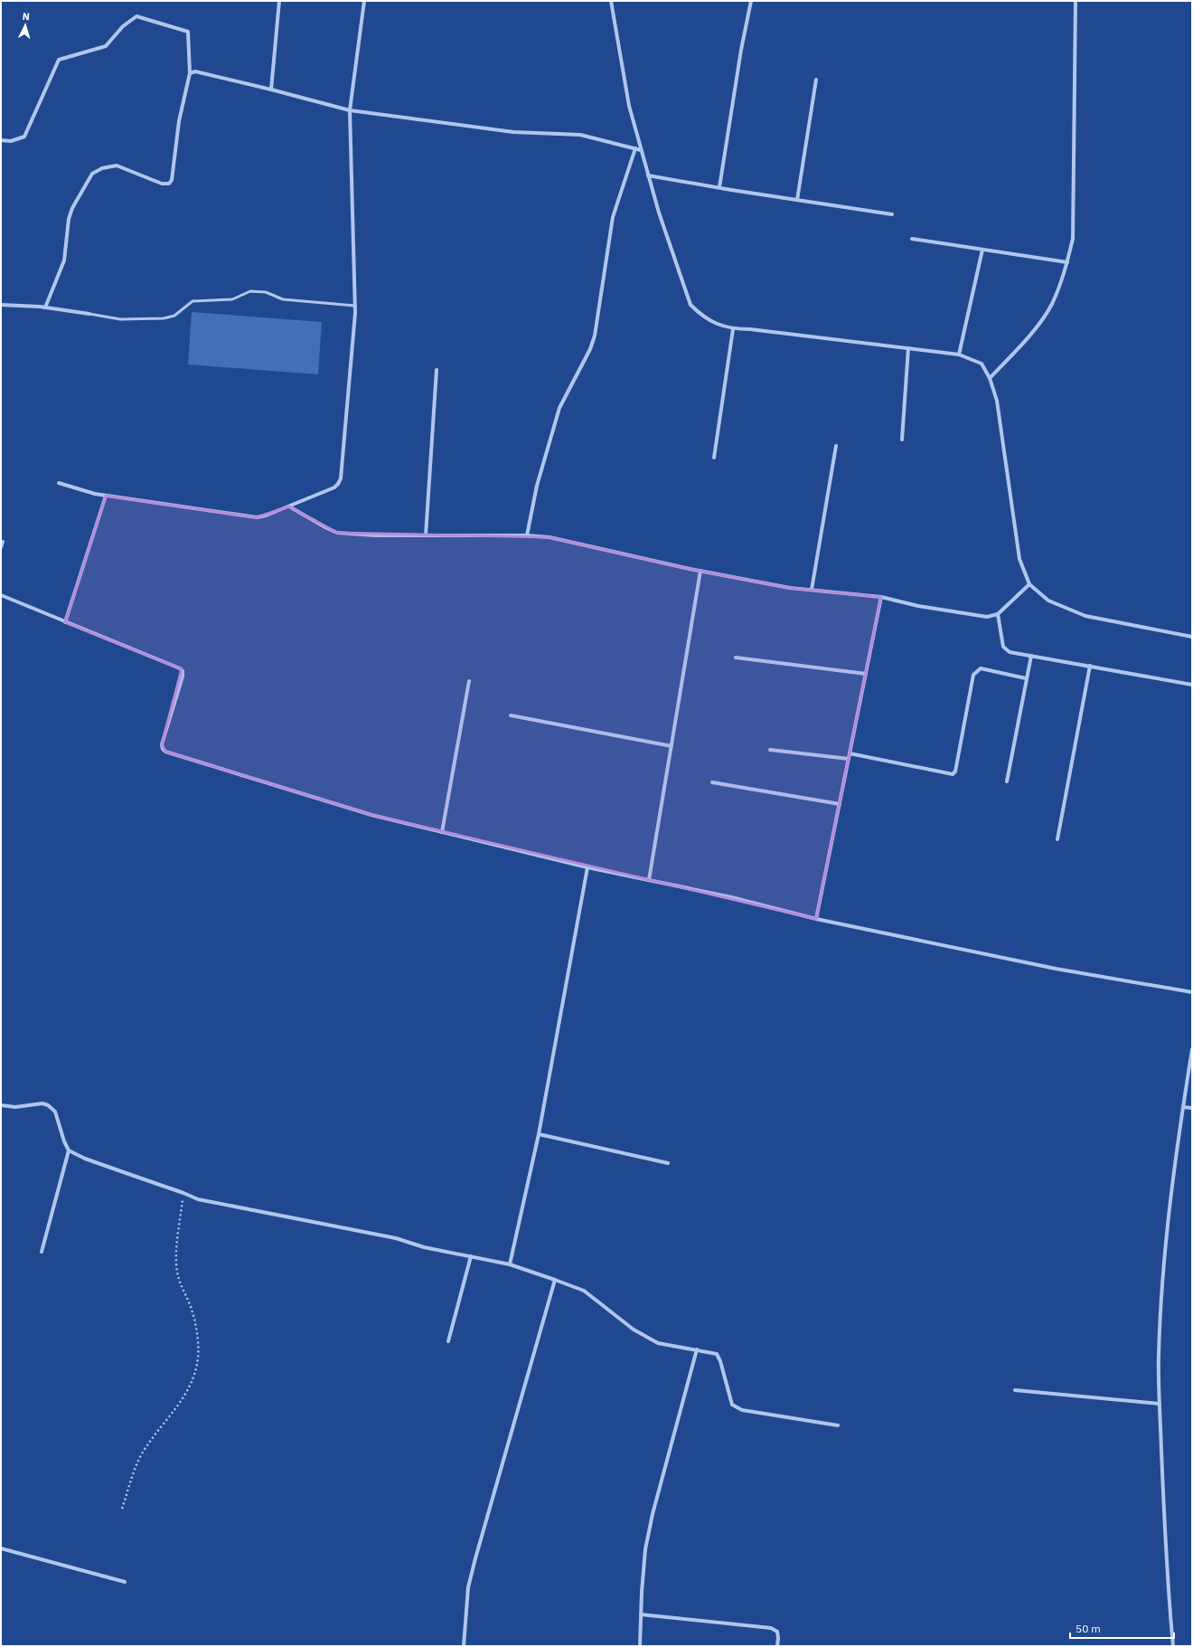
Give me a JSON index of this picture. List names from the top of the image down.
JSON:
{
  "scale_bar": "50 m",
  "north": "top"
}
